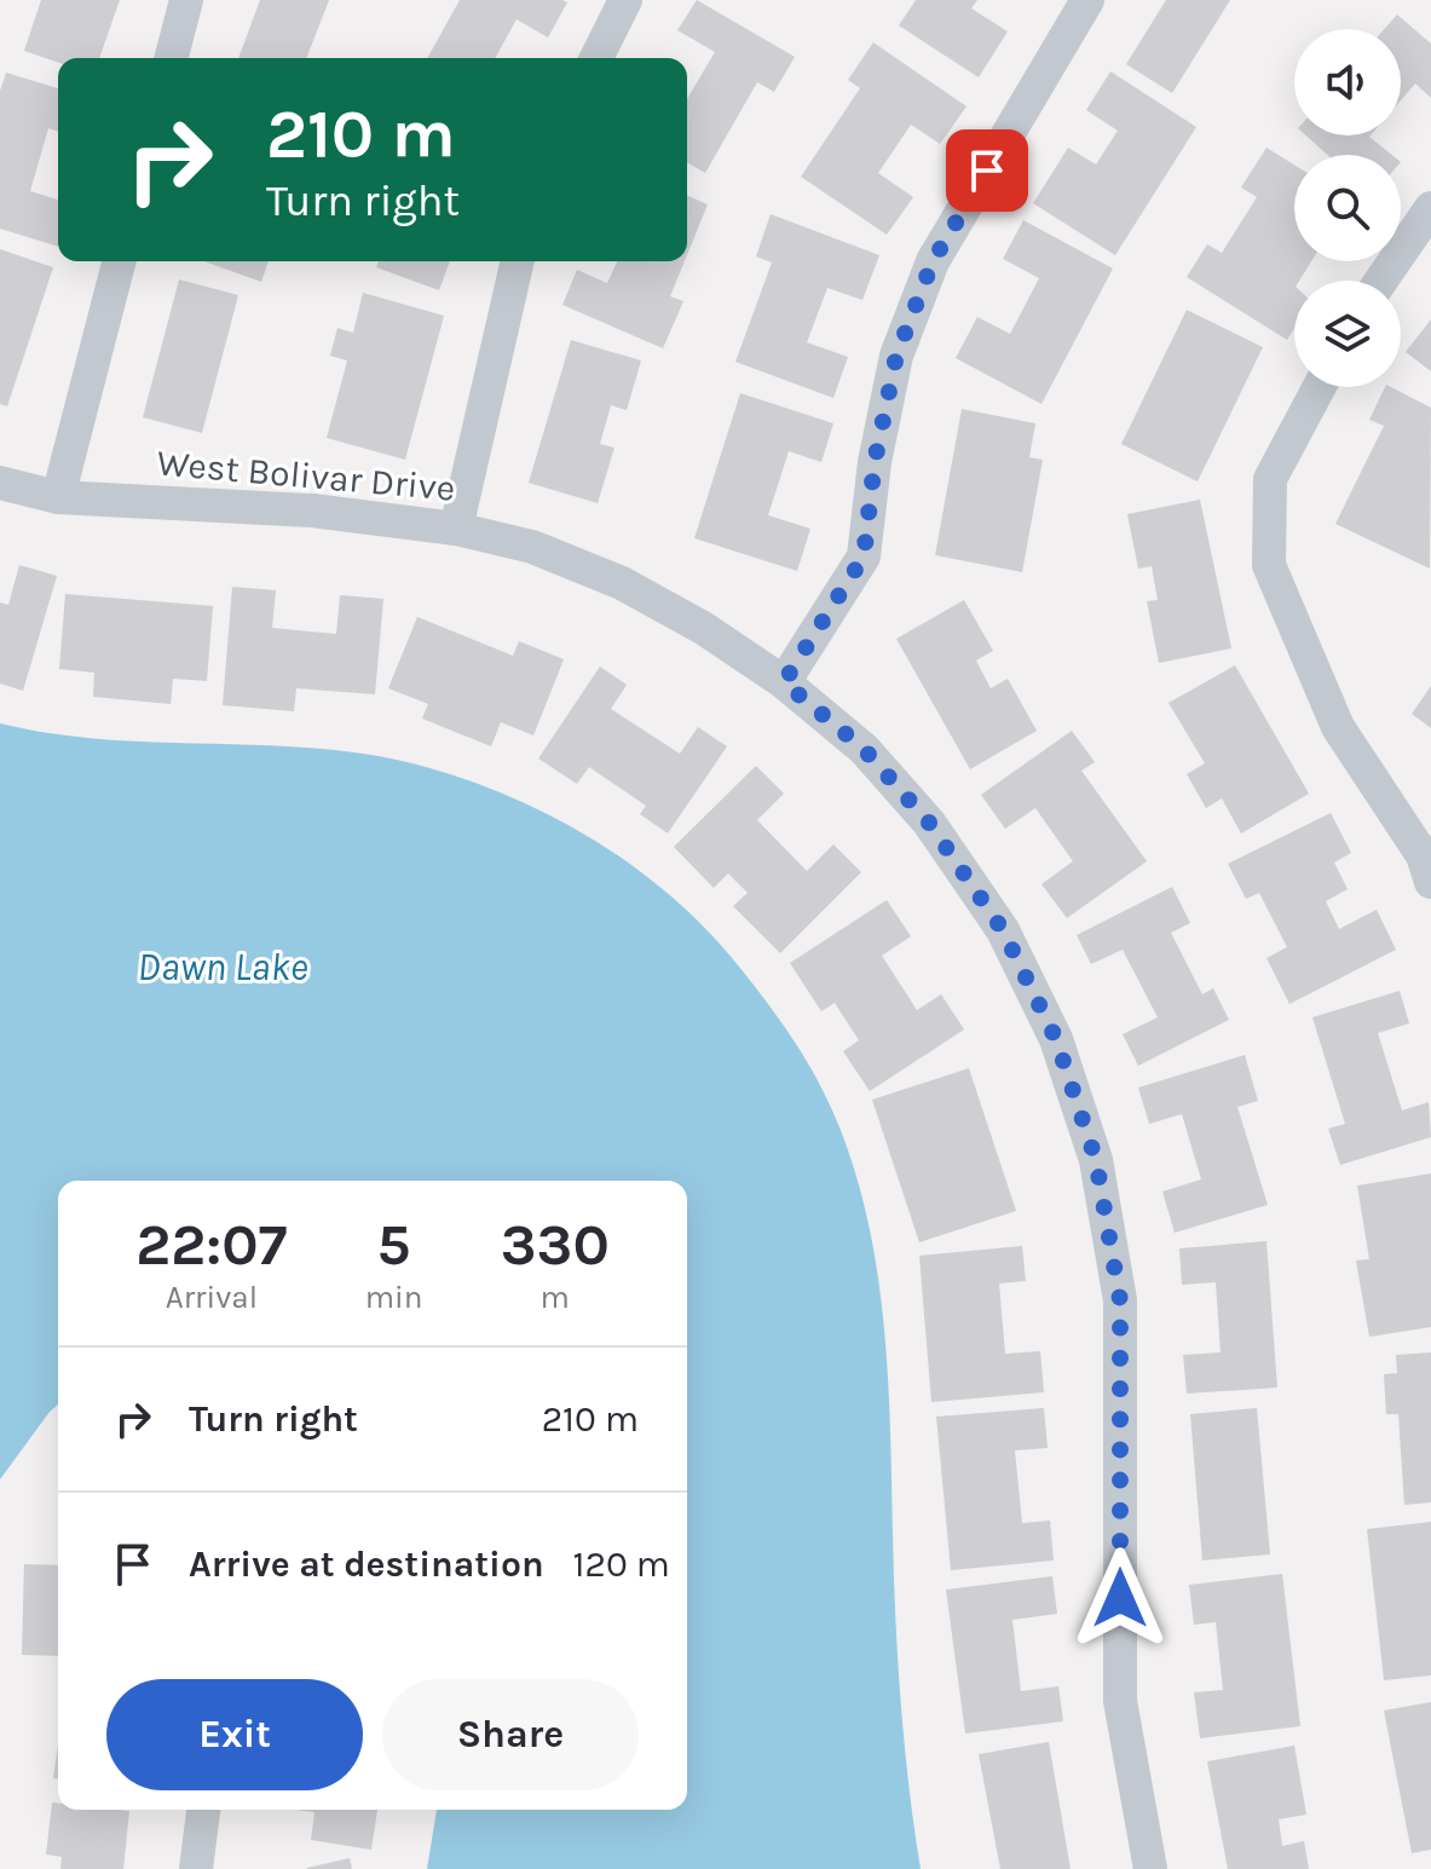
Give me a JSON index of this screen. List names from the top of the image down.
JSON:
{
  "streets": {
    "street": ["West Bolivar Drive"]
  },
  "water": ["Dawn Lake"],
  "page": {
    "turn": ["210 m", "Turn right"],
    "eta": [
      "22:07",
      "Arrival",
      "5",
      "min",
      "330",
      "m"
    ],
    "list": [
      {
        "name": "Turn right",
        "value": "210 m"
      },
      {
        "name": "Arrive at destination",
        "value": "120 m"
      }
    ],
    "buttons": ["Exit", "Share"]
  }
}
